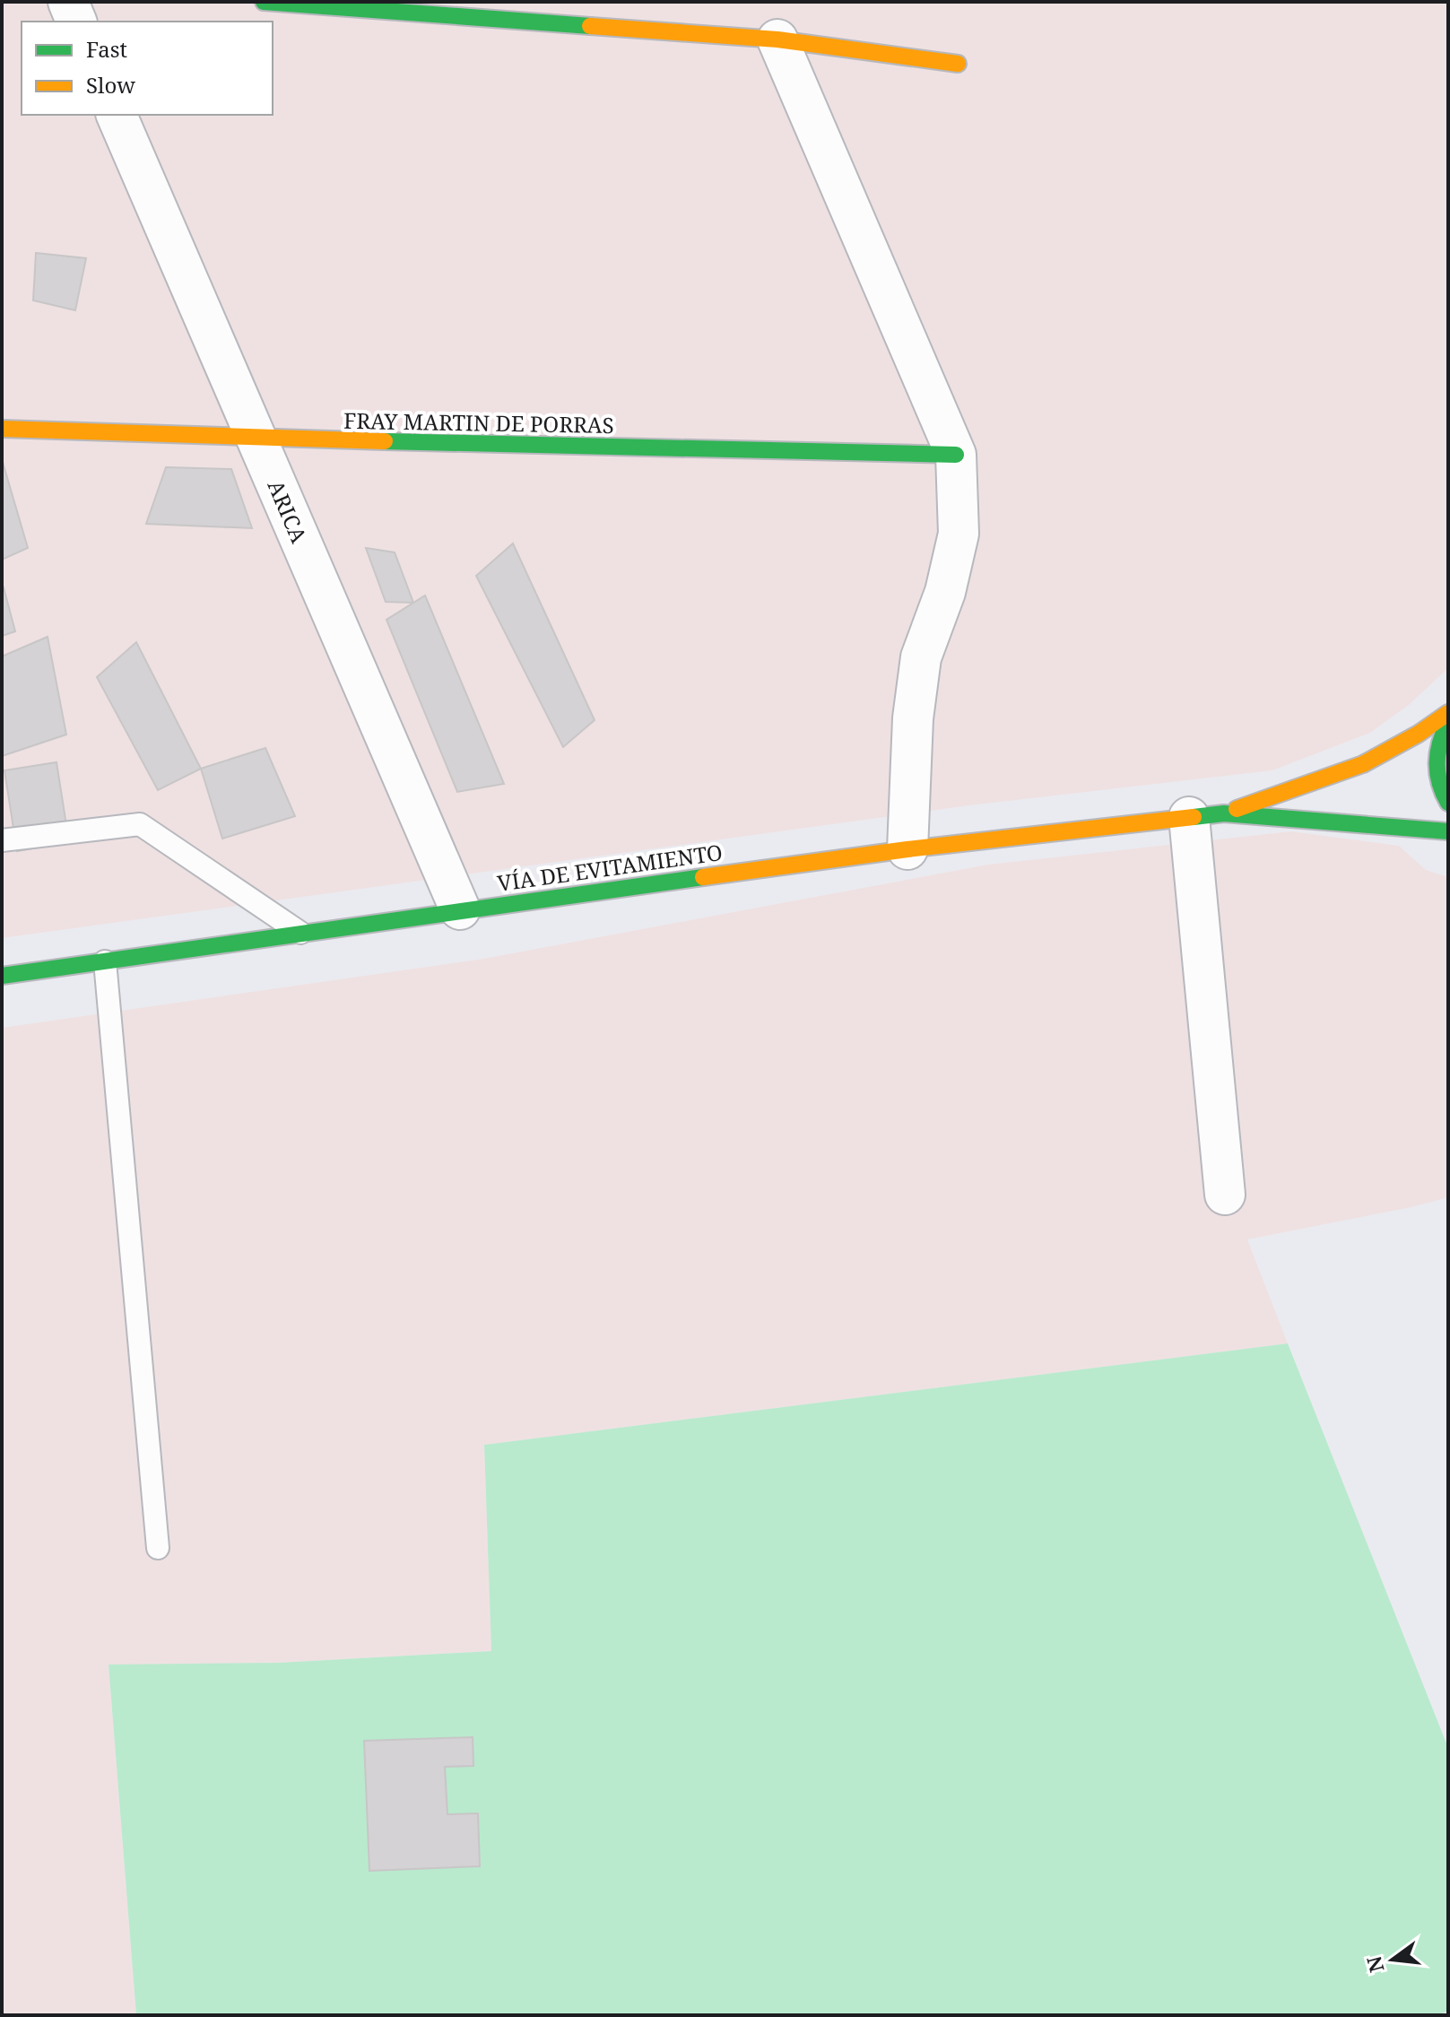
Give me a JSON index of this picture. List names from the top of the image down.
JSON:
{
  "streets": {
    "main road": ["FRAY MARTIN DE PORRAS", "VÍA DE EVITAMIENTO"],
    "street": ["ARICA"]
  },
  "crossings": [
    ["FRAY MARTIN DE PORRAS", "ARICA"],
    ["ARICA", "VÍA DE EVITAMIENTO"]
  ],
  "legend": ["Fast", "Slow"],
  "north": "left"
}
